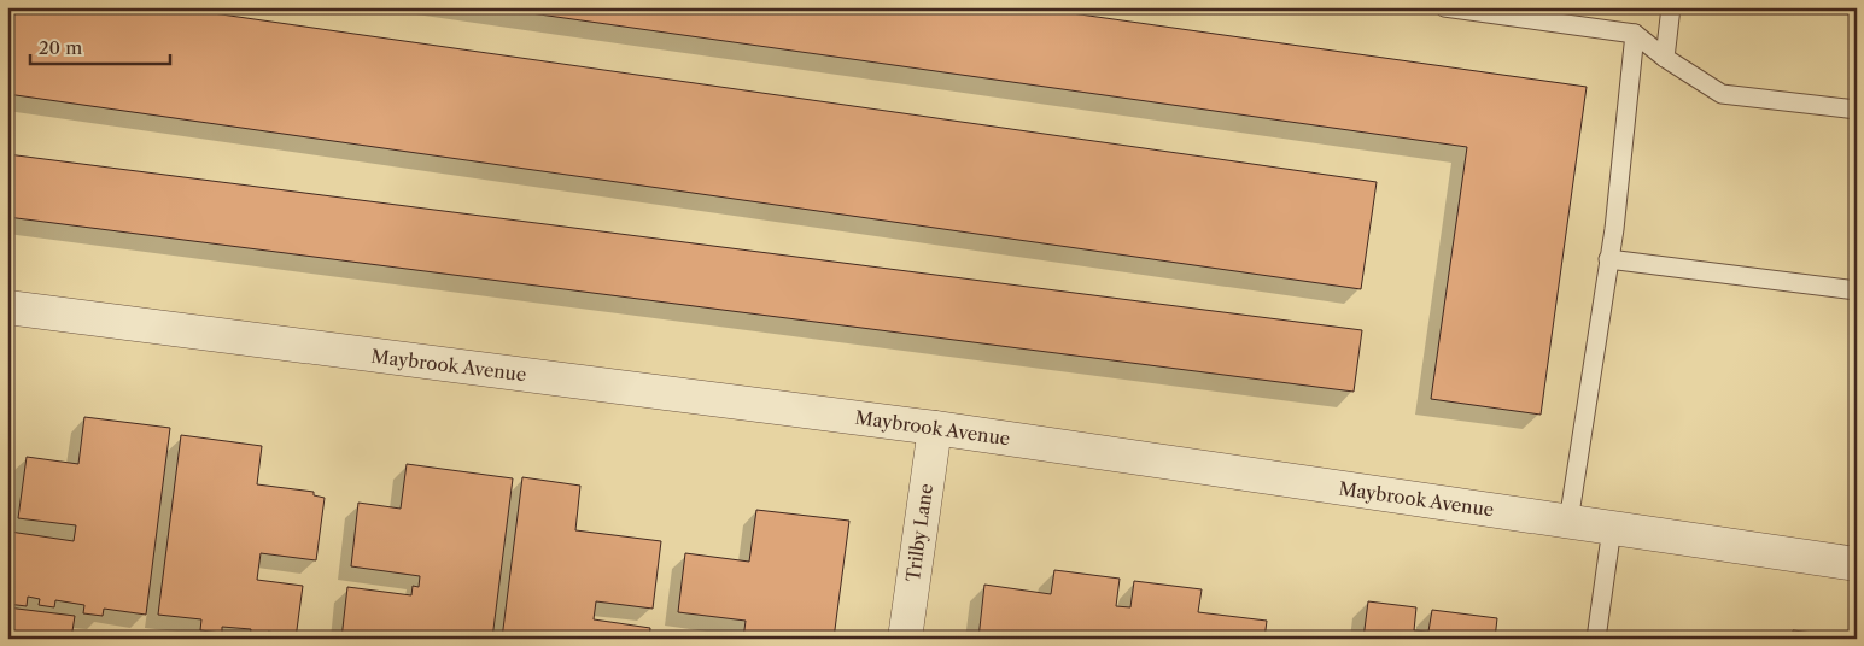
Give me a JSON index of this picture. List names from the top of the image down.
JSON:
{
  "streets": {
    "street": ["Maybrook Avenue", "Trilby Lane"]
  },
  "crossings": [
    ["Maybrook Avenue", "Trilby Lane"]
  ],
  "scale_bar": "20 m"
}
